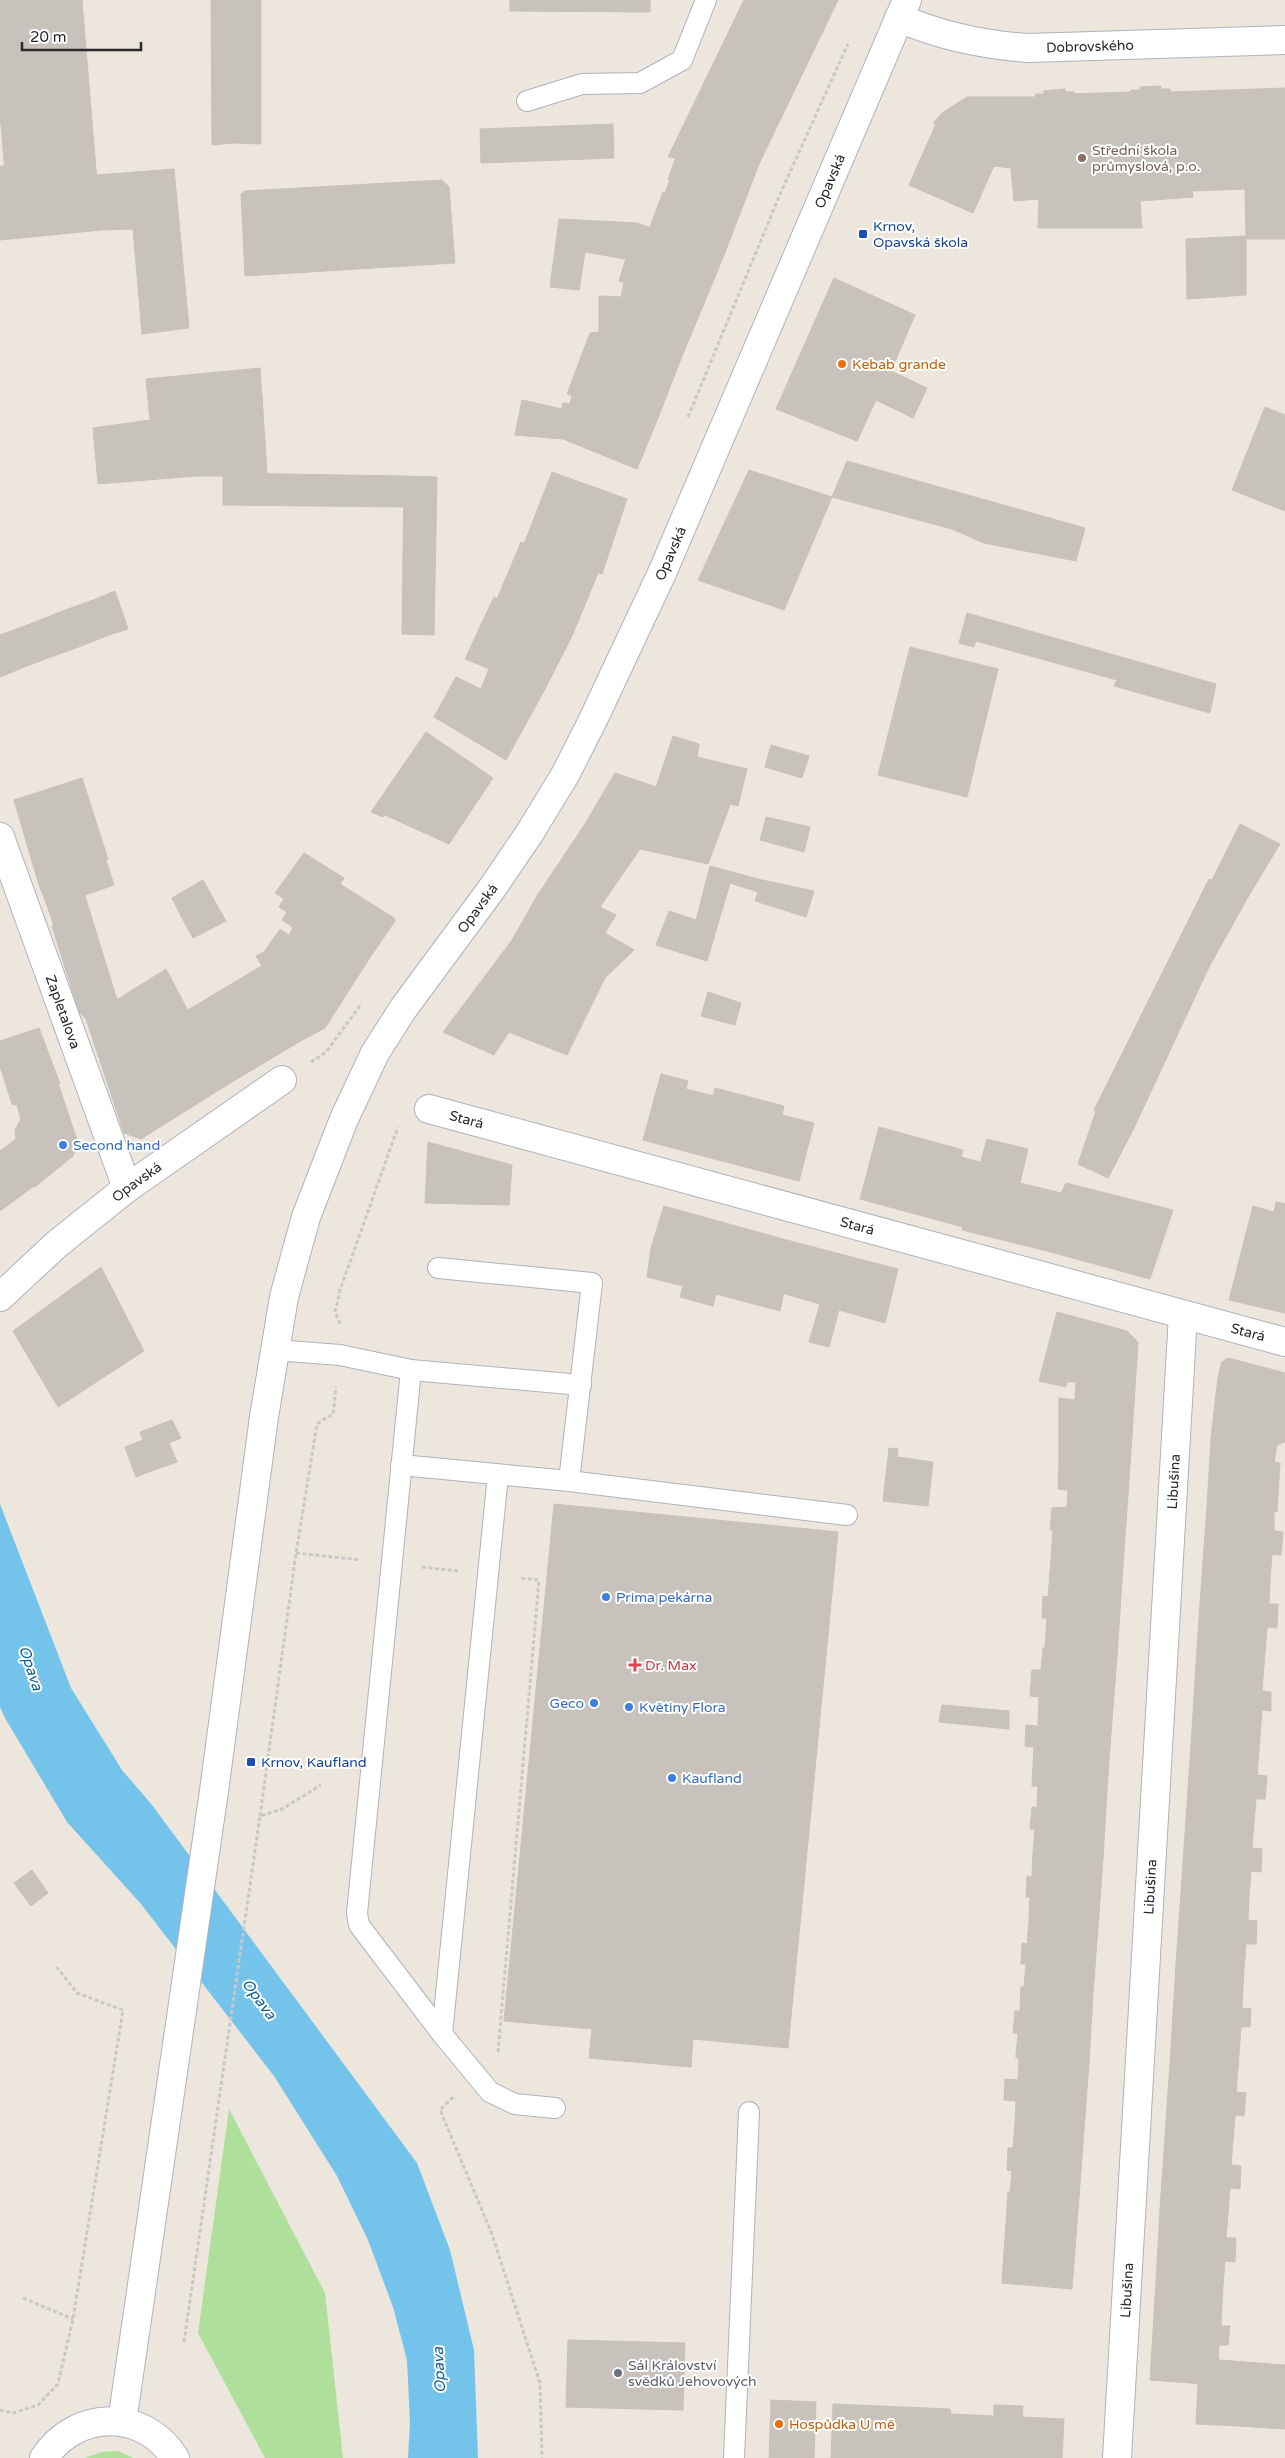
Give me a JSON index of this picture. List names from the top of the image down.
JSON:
{
  "streets": {
    "street": [
      "Dobrovského",
      "Opavská",
      "Zapletalova",
      "Stará",
      "Libušina"
    ]
  },
  "crossings": [
    ["Dobrovského", "Opavská"],
    ["Opavská", "Zapletalova"],
    ["Stará", "Libušina"]
  ],
  "water": ["Opava"],
  "places": {
    "other": [
      "Střední škola průmyslová, p.o.",
      "Kebab grande",
      "Second hand",
      "Prima pekárna",
      "Geco",
      "Květiny Flora",
      "Kaufland",
      "Sál Království svědků Jehovových",
      "Hospůdka U mě"
    ],
    "transit": ["Krnov, Opavská škola", "Krnov, Kaufland"],
    "health": ["Dr. Max"]
  },
  "scale_bar": "20 m"
}
